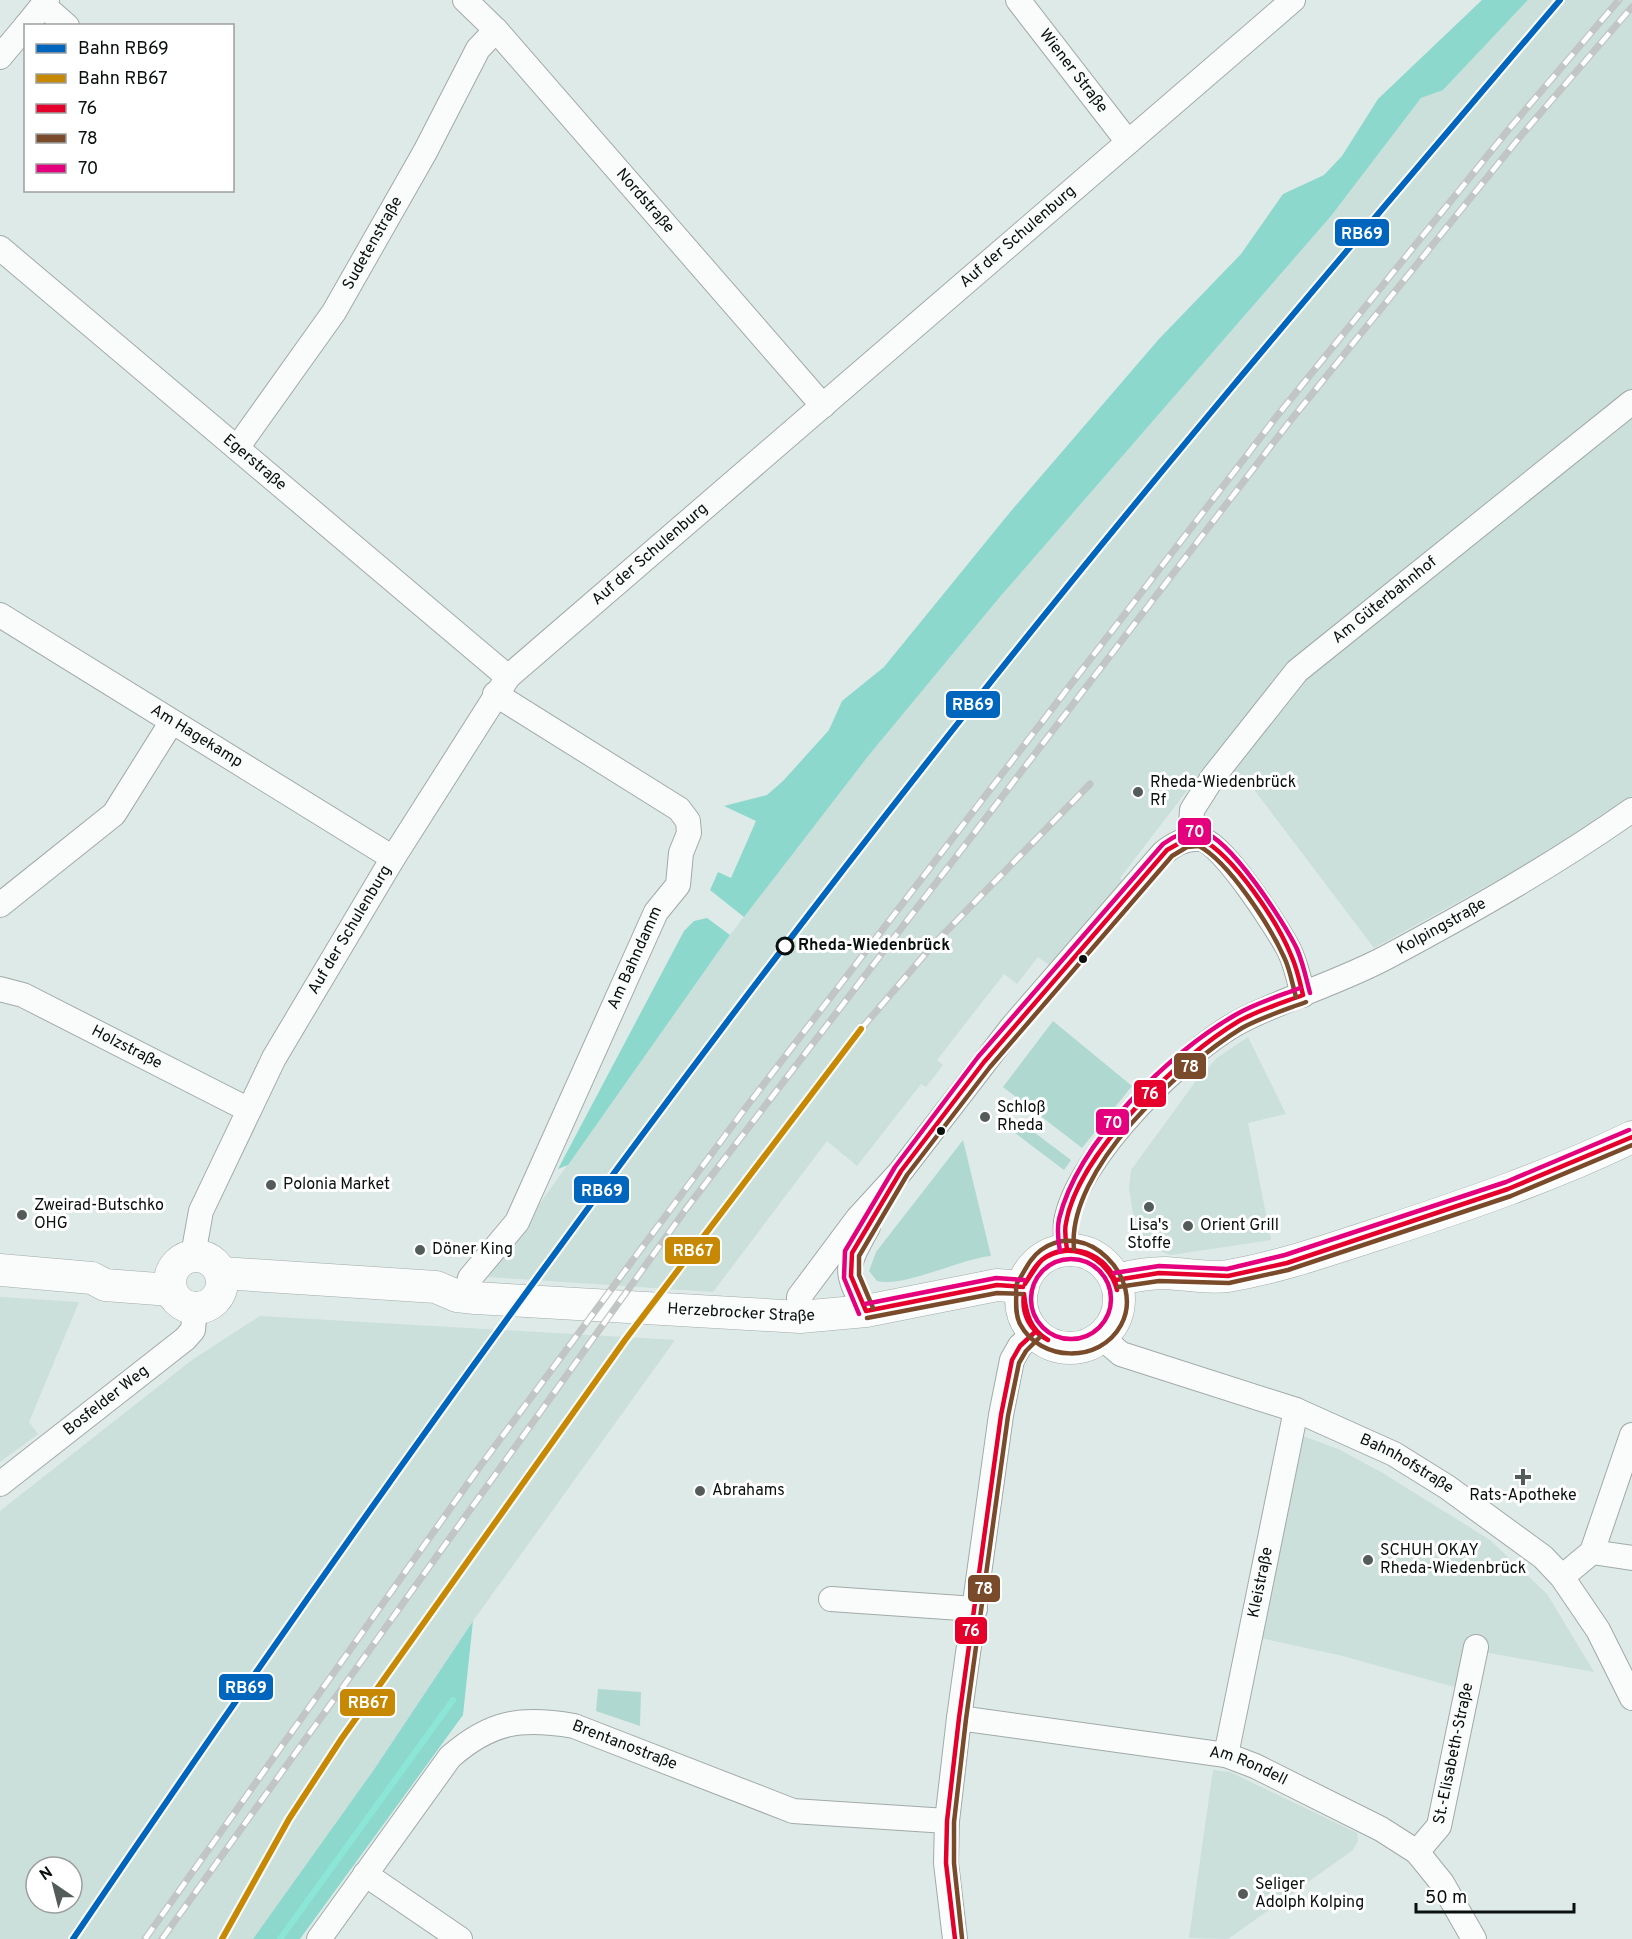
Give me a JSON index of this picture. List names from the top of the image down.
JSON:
{
  "streets": {
    "main road": ["Herzebrocker Straße"],
    "street": [
      "Wiener Straße",
      "Nordstraße",
      "Auf der Schulenburg",
      "Sudetenstraße",
      "Egerstraße",
      "Am Güterbahnhof",
      "Am Hagekamp",
      "Kolpingstraße",
      "Am Bahndamm",
      "Holzstraße",
      "Bosfelder Weg",
      "Bahnhofstraße",
      "Kleistraße",
      "Brentanostraße",
      "St.-Elisabeth-Straße",
      "Am Rondell"
    ]
  },
  "crossings": [
    ["Wiener Straße", "Auf der Schulenburg"],
    ["Nordstraße", "Auf der Schulenburg"],
    ["Nordstraße", "Sudetenstraße"],
    ["Auf der Schulenburg", "Egerstraße"],
    ["Auf der Schulenburg", "Am Hagekamp"],
    ["Auf der Schulenburg", "Am Bahndamm"],
    ["Auf der Schulenburg", "Holzstraße"],
    ["Auf der Schulenburg", "Herzebrocker Straße"],
    ["Auf der Schulenburg", "Bosfelder Weg"],
    ["Sudetenstraße", "Egerstraße"],
    ["Egerstraße", "Am Bahndamm"],
    ["Kolpingstraße", "Herzebrocker Straße"],
    ["Kolpingstraße", "Bahnhofstraße"],
    ["Am Bahndamm", "Herzebrocker Straße"],
    ["Herzebrocker Straße", "Bosfelder Weg"],
    ["Herzebrocker Straße", "Bahnhofstraße"],
    ["Bahnhofstraße", "Kleistraße"],
    ["Kleistraße", "Am Rondell"],
    ["St.-Elisabeth-Straße", "Am Rondell"]
  ],
  "places": {
    "other": [
      "Rheda-Wiedenbrück Rf",
      "Rheda-Wiedenbrück",
      "Schloß Rheda",
      "Polonia Market",
      "Lisa's Stoffe",
      "Zweirad-Butschko OHG",
      "Orient Grill",
      "Döner King",
      "Abrahams",
      "SCHUH OKAY Rheda-Wiedenbrück",
      "Seliger Adolph Kolping"
    ],
    "health": ["Rats-Apotheke"]
  },
  "lines": [
    "rail line RB69",
    "transit line 70",
    "transit line 76",
    "transit line 78",
    "rail line RB67"
  ],
  "legend": [
    "Bahn RB69",
    "Bahn RB67",
    "76",
    "78",
    "70"
  ],
  "scale_bar": "50 m",
  "north": "top left"
}
